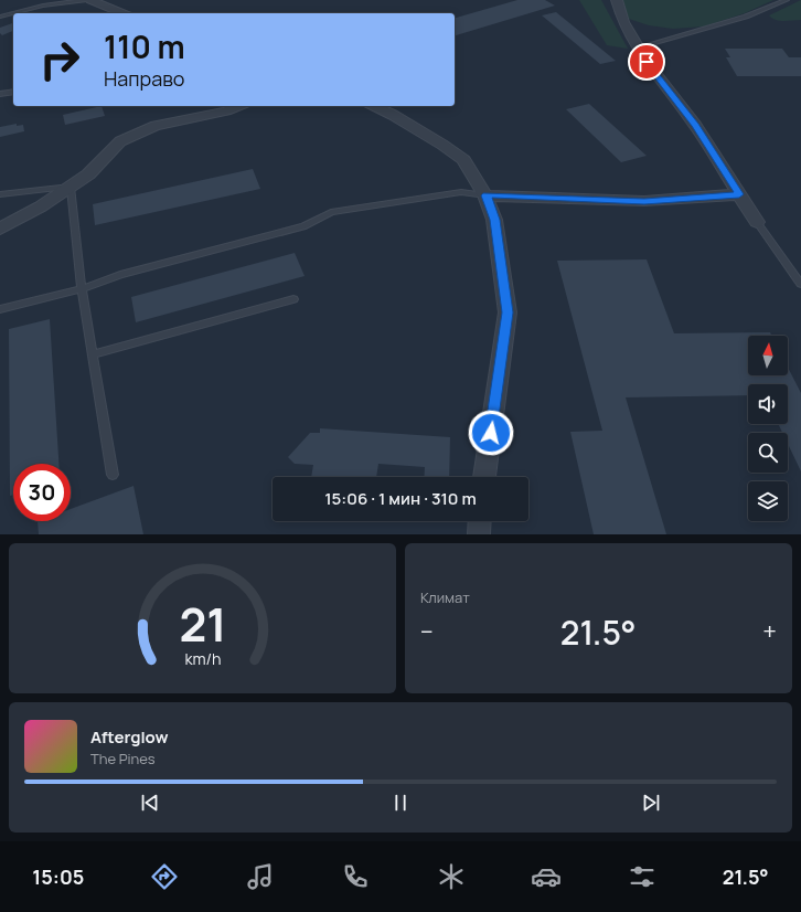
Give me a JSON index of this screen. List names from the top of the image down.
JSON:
{
  "north": "top",
  "page": {
    "turn": ["110 m", "Направо"],
    "limit": "30",
    "trip": "15:06 · 1 мин · 310 m",
    "tile": "Климат",
    "heat": ["−", "21.5°", "+"],
    "song": ["Afterglow", "The Pines"],
    "tabs": ["15:05", "21.5°"],
    "gauge": ["21", "km/h"]
  }
}
